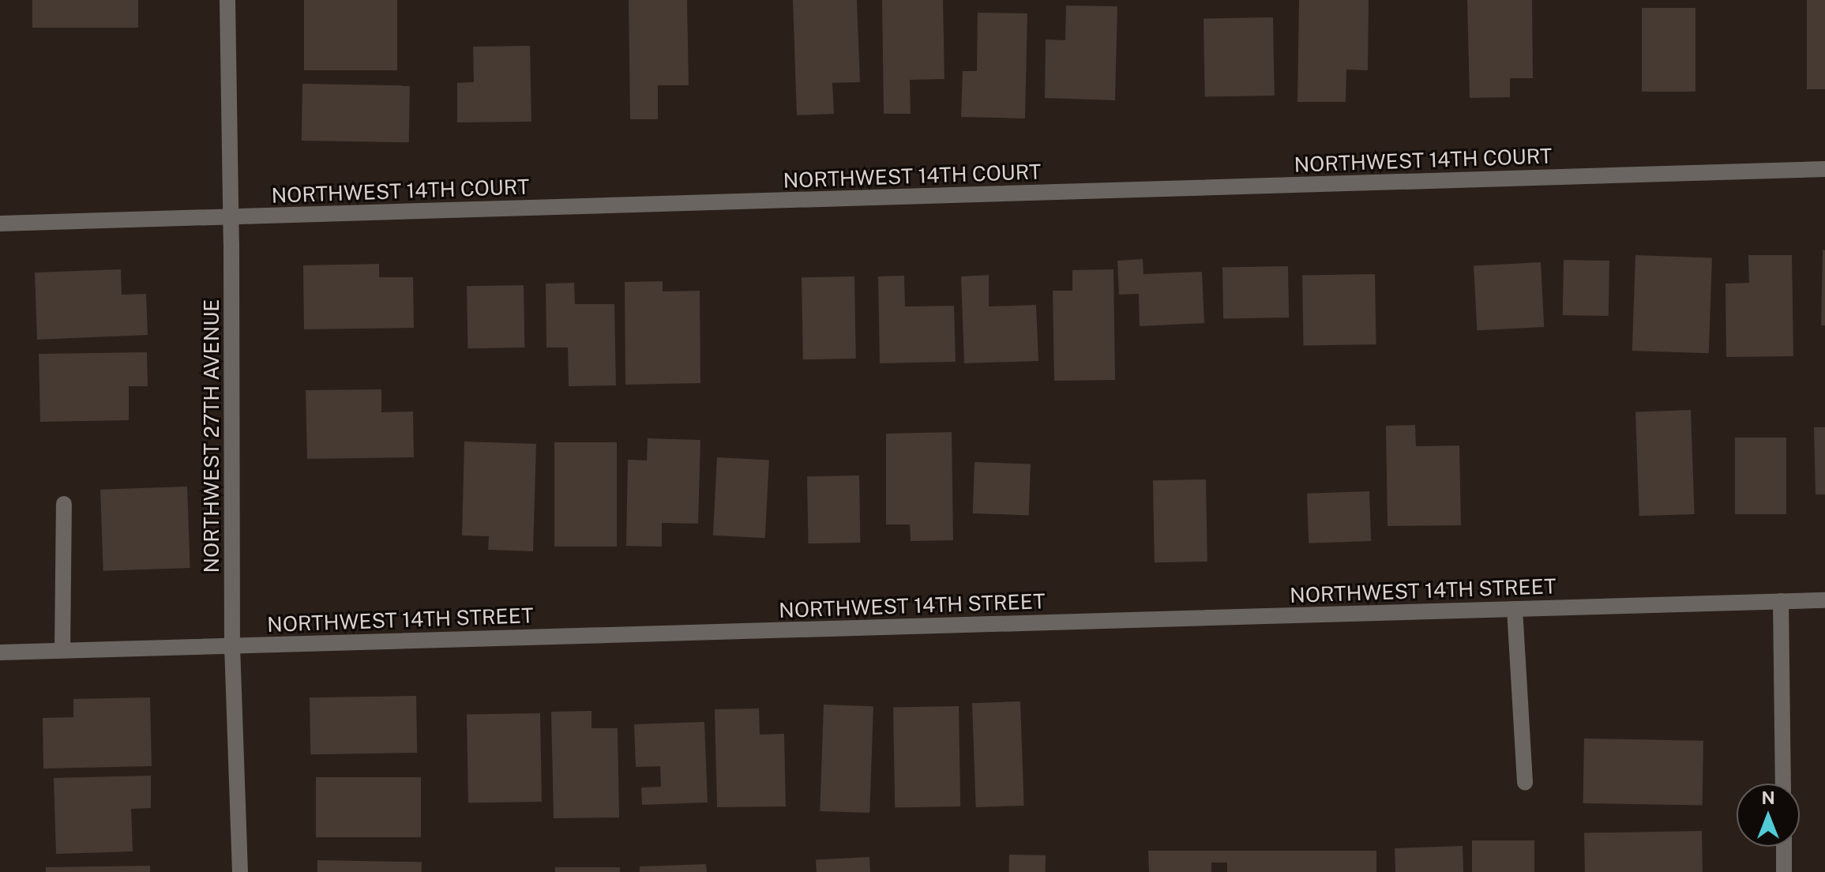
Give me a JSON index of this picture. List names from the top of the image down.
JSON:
{
  "streets": {
    "street": ["NORTHWEST 14TH COURT", "NORTHWEST 27TH AVENUE", "NORTHWEST 14TH STREET"]
  },
  "crossings": [
    ["NORTHWEST 14TH COURT", "NORTHWEST 27TH AVENUE"],
    ["NORTHWEST 27TH AVENUE", "NORTHWEST 14TH STREET"]
  ],
  "north": "top"
}
